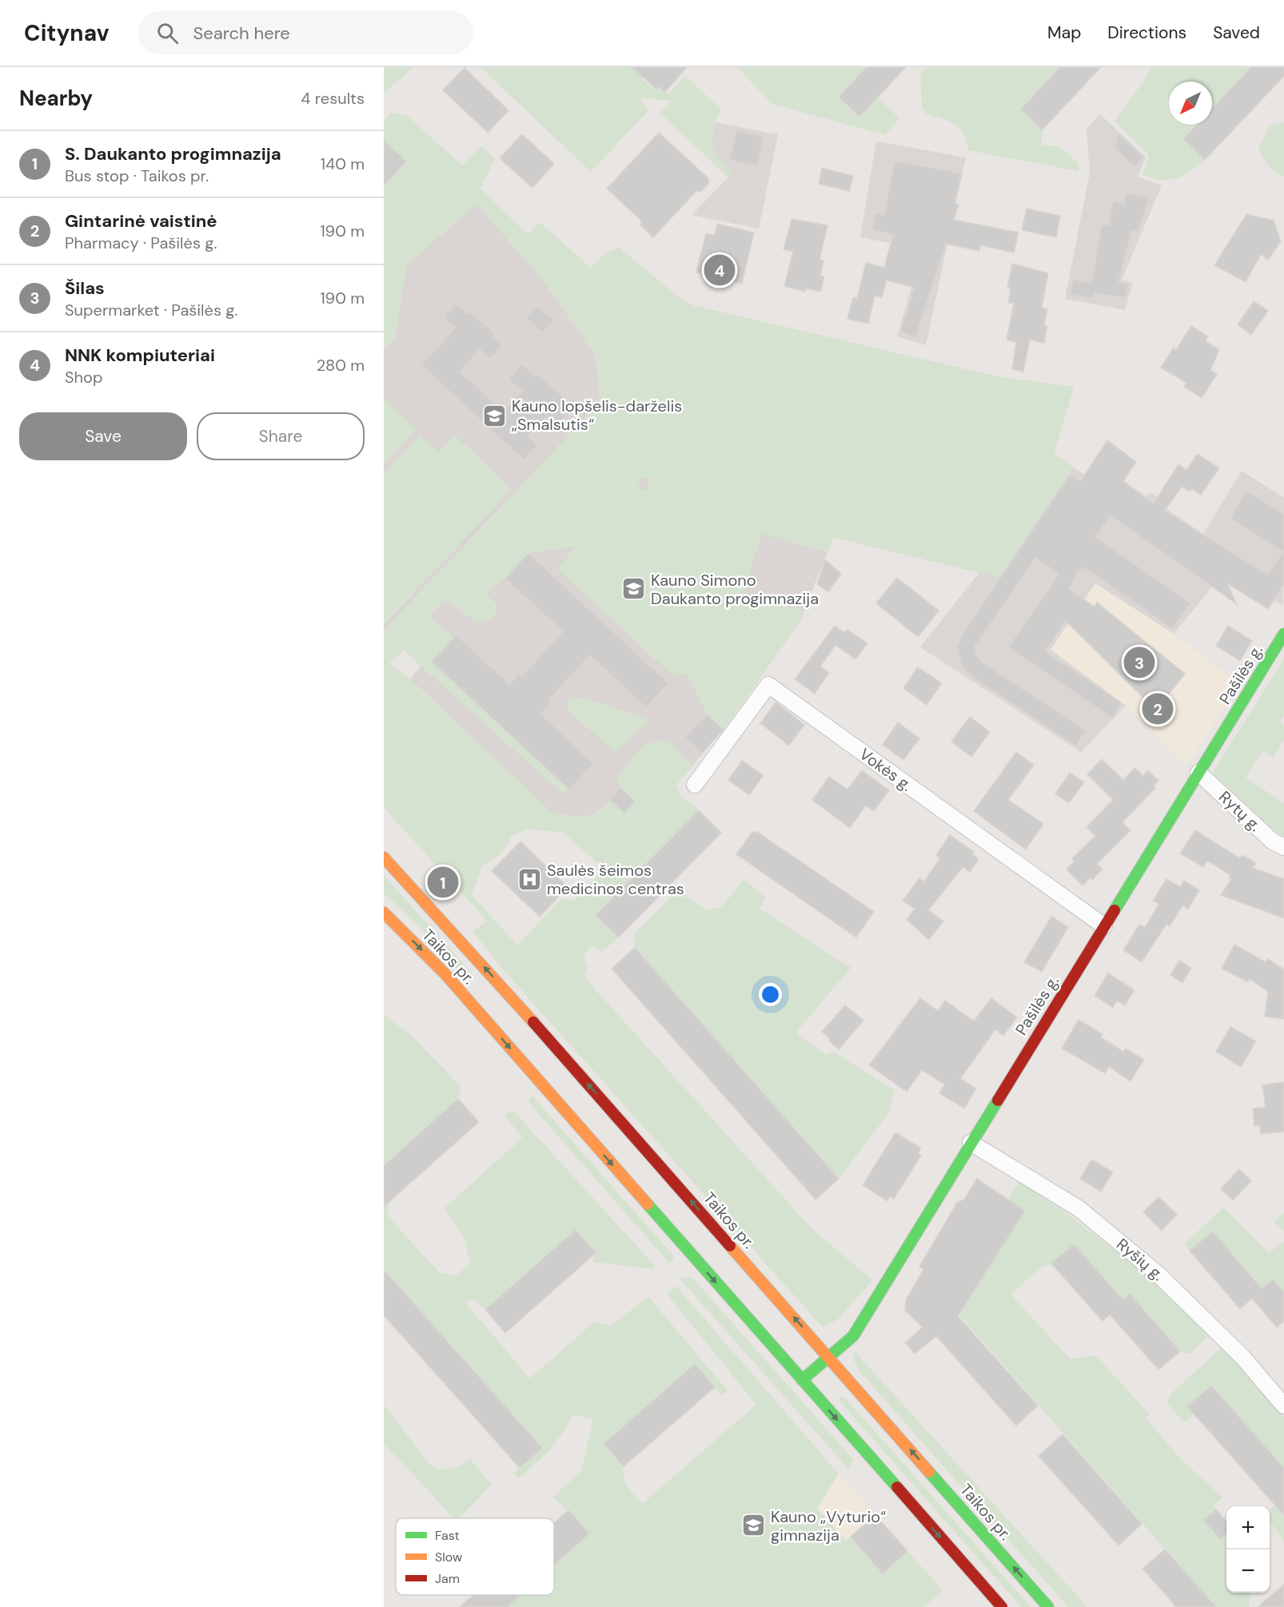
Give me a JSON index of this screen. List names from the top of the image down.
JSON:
{
  "streets": {
    "main road": ["Pašilės g.", "Taikos pr."],
    "street": ["Vokės g.", "Rytų g.", "Ryšių g."]
  },
  "crossings": [
    ["Pašilės g.", "Vokės g."],
    ["Pašilės g.", "Rytų g."],
    ["Pašilės g.", "Taikos pr."],
    ["Pašilės g.", "Ryšių g."]
  ],
  "places": {
    "school or university": ["Kauno lopšelis-darželis „Smalsutis“", "Kauno Simono Daukanto progimnazija", "Kauno „Vyturio“ gimnazija"],
    "hospital": ["Saulės šeimos medicinos centras"]
  },
  "legend": ["Fast", "Slow", "Jam"],
  "north": "bottom left",
  "page": {
    "header": "Citynav",
    "search": "Search here",
    "nav": ["Map", "Directions", "Saved"],
    "heading": ["Nearby", "4 results"],
    "list": [
      {
        "mark": "1",
        "name": "S. Daukanto progimnazija",
        "note": "Bus stop · Taikos pr.",
        "value": "140 m"
      },
      {
        "mark": "2",
        "name": "Gintarinė vaistinė",
        "note": "Pharmacy · Pašilės g.",
        "value": "190 m"
      },
      {
        "mark": "3",
        "name": "Šilas",
        "note": "Supermarket · Pašilės g.",
        "value": "190 m"
      },
      {
        "mark": "4",
        "name": "NNK kompiuteriai",
        "note": "Shop",
        "value": "280 m"
      }
    ],
    "pins": [
      "4",
      "3",
      "2",
      "1"
    ],
    "buttons": ["Save", "Share"],
    "map_buttons": ["+", "−"]
  }
}
